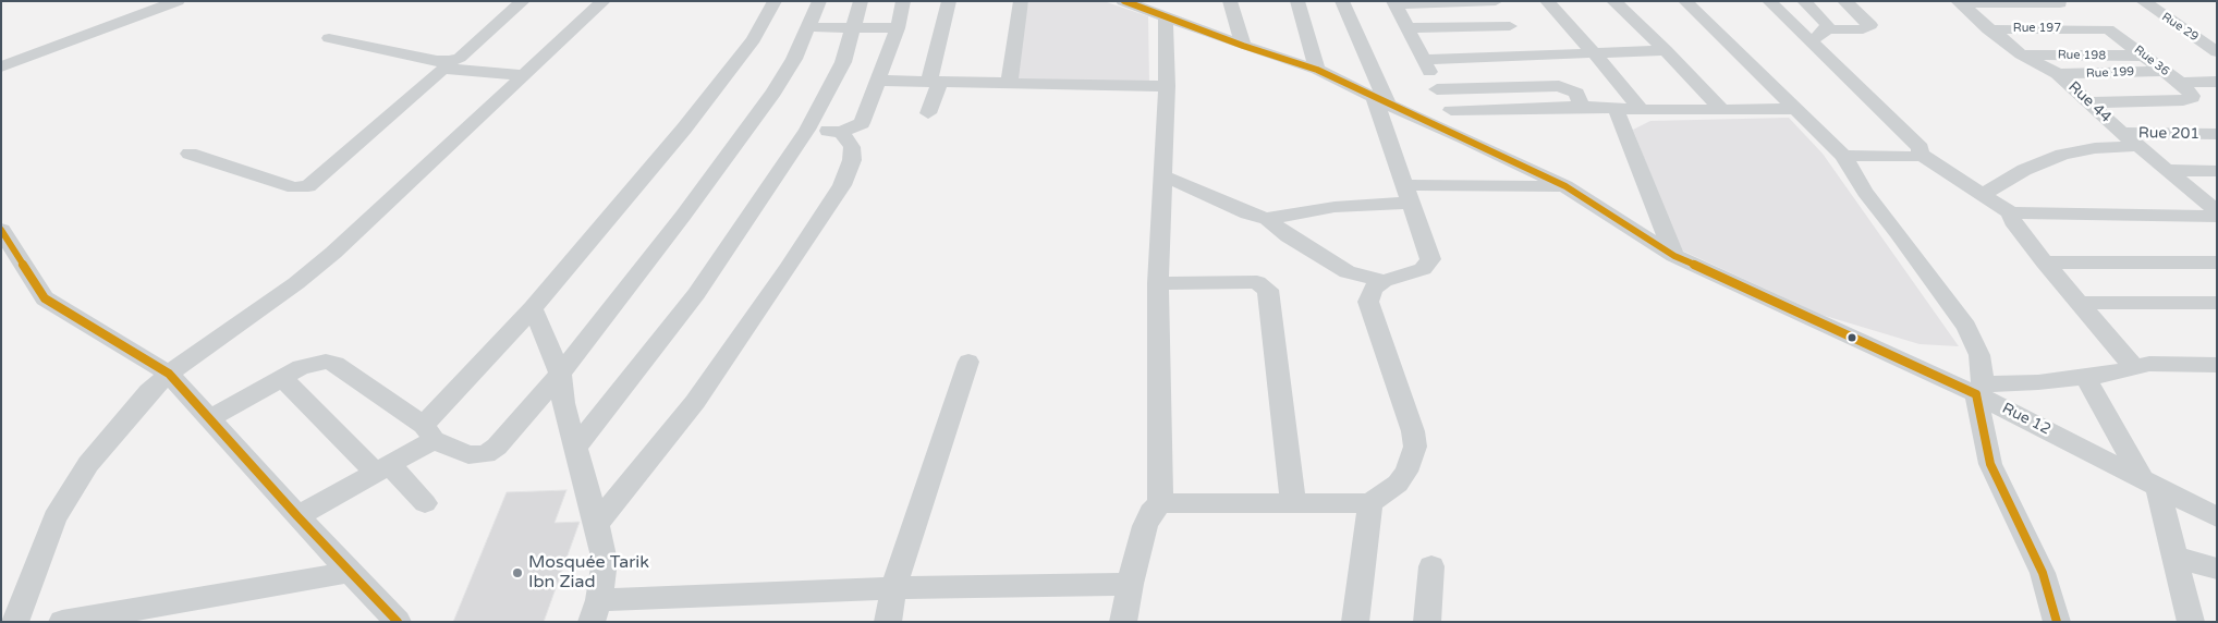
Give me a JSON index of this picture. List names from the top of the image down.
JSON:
{
  "streets": {
    "street": [
      "Rue 29",
      "Rue 197",
      "Rue 198",
      "Rue 36",
      "Rue 199",
      "Rue 44",
      "Rue 201",
      "Rue 12"
    ]
  },
  "crossings": [
    ["Rue 197", "Rue 36"],
    ["Rue 197", "Rue 44"],
    ["Rue 198", "Rue 36"],
    ["Rue 198", "Rue 44"],
    ["Rue 36", "Rue 199"],
    ["Rue 36", "Rue 44"],
    ["Rue 199", "Rue 44"],
    ["Rue 44", "Rue 201"]
  ],
  "places": ["Mosquée Tarik Ibn Ziad"]
}
